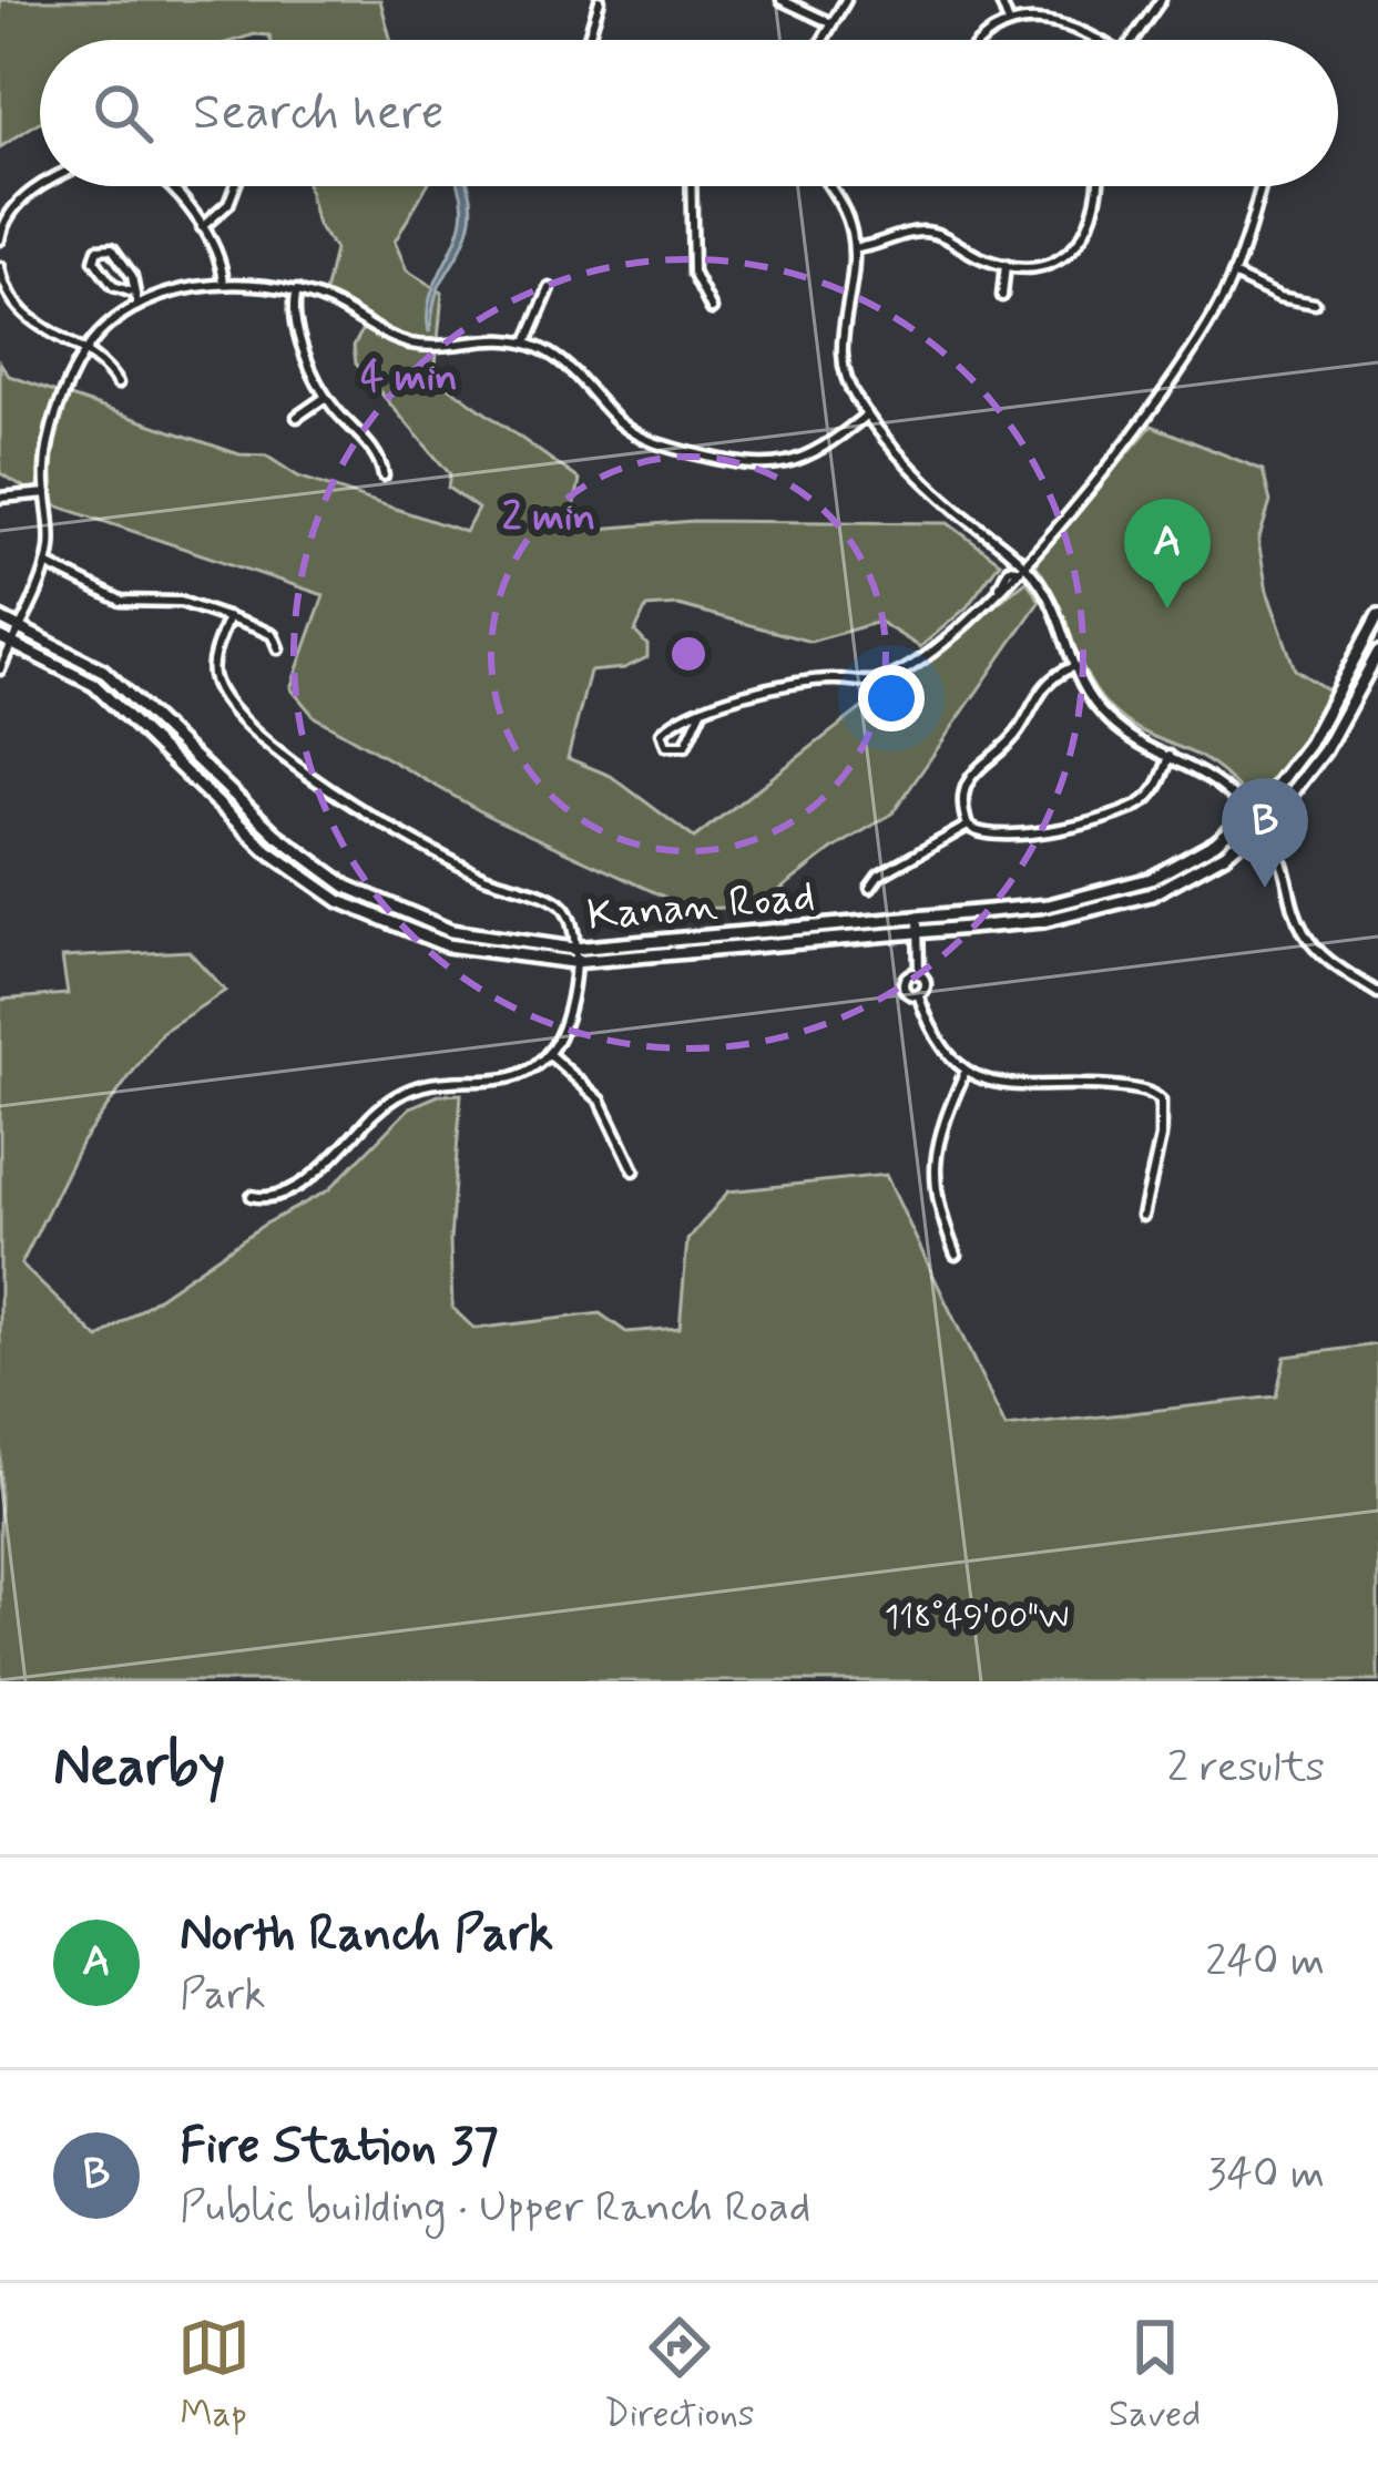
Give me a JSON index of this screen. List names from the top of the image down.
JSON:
{
  "streets": {
    "main road": ["Kanan Road"]
  },
  "page": {
    "search": "Search here",
    "pins": ["A", "B"],
    "heading": ["Nearby", "2 results"],
    "list": [
      {
        "mark": "A",
        "name": "North Ranch Park",
        "note": "Park",
        "value": "240 m"
      },
      {
        "mark": "B",
        "name": "Fire Station 37",
        "note": "Public building · Upper Ranch Road",
        "value": "340 m"
      }
    ],
    "nav": ["Map", "Directions", "Saved"]
  },
  "coordinates": ["118°49'00\"W"],
  "rings": ["4 min", "2 min"]
}
